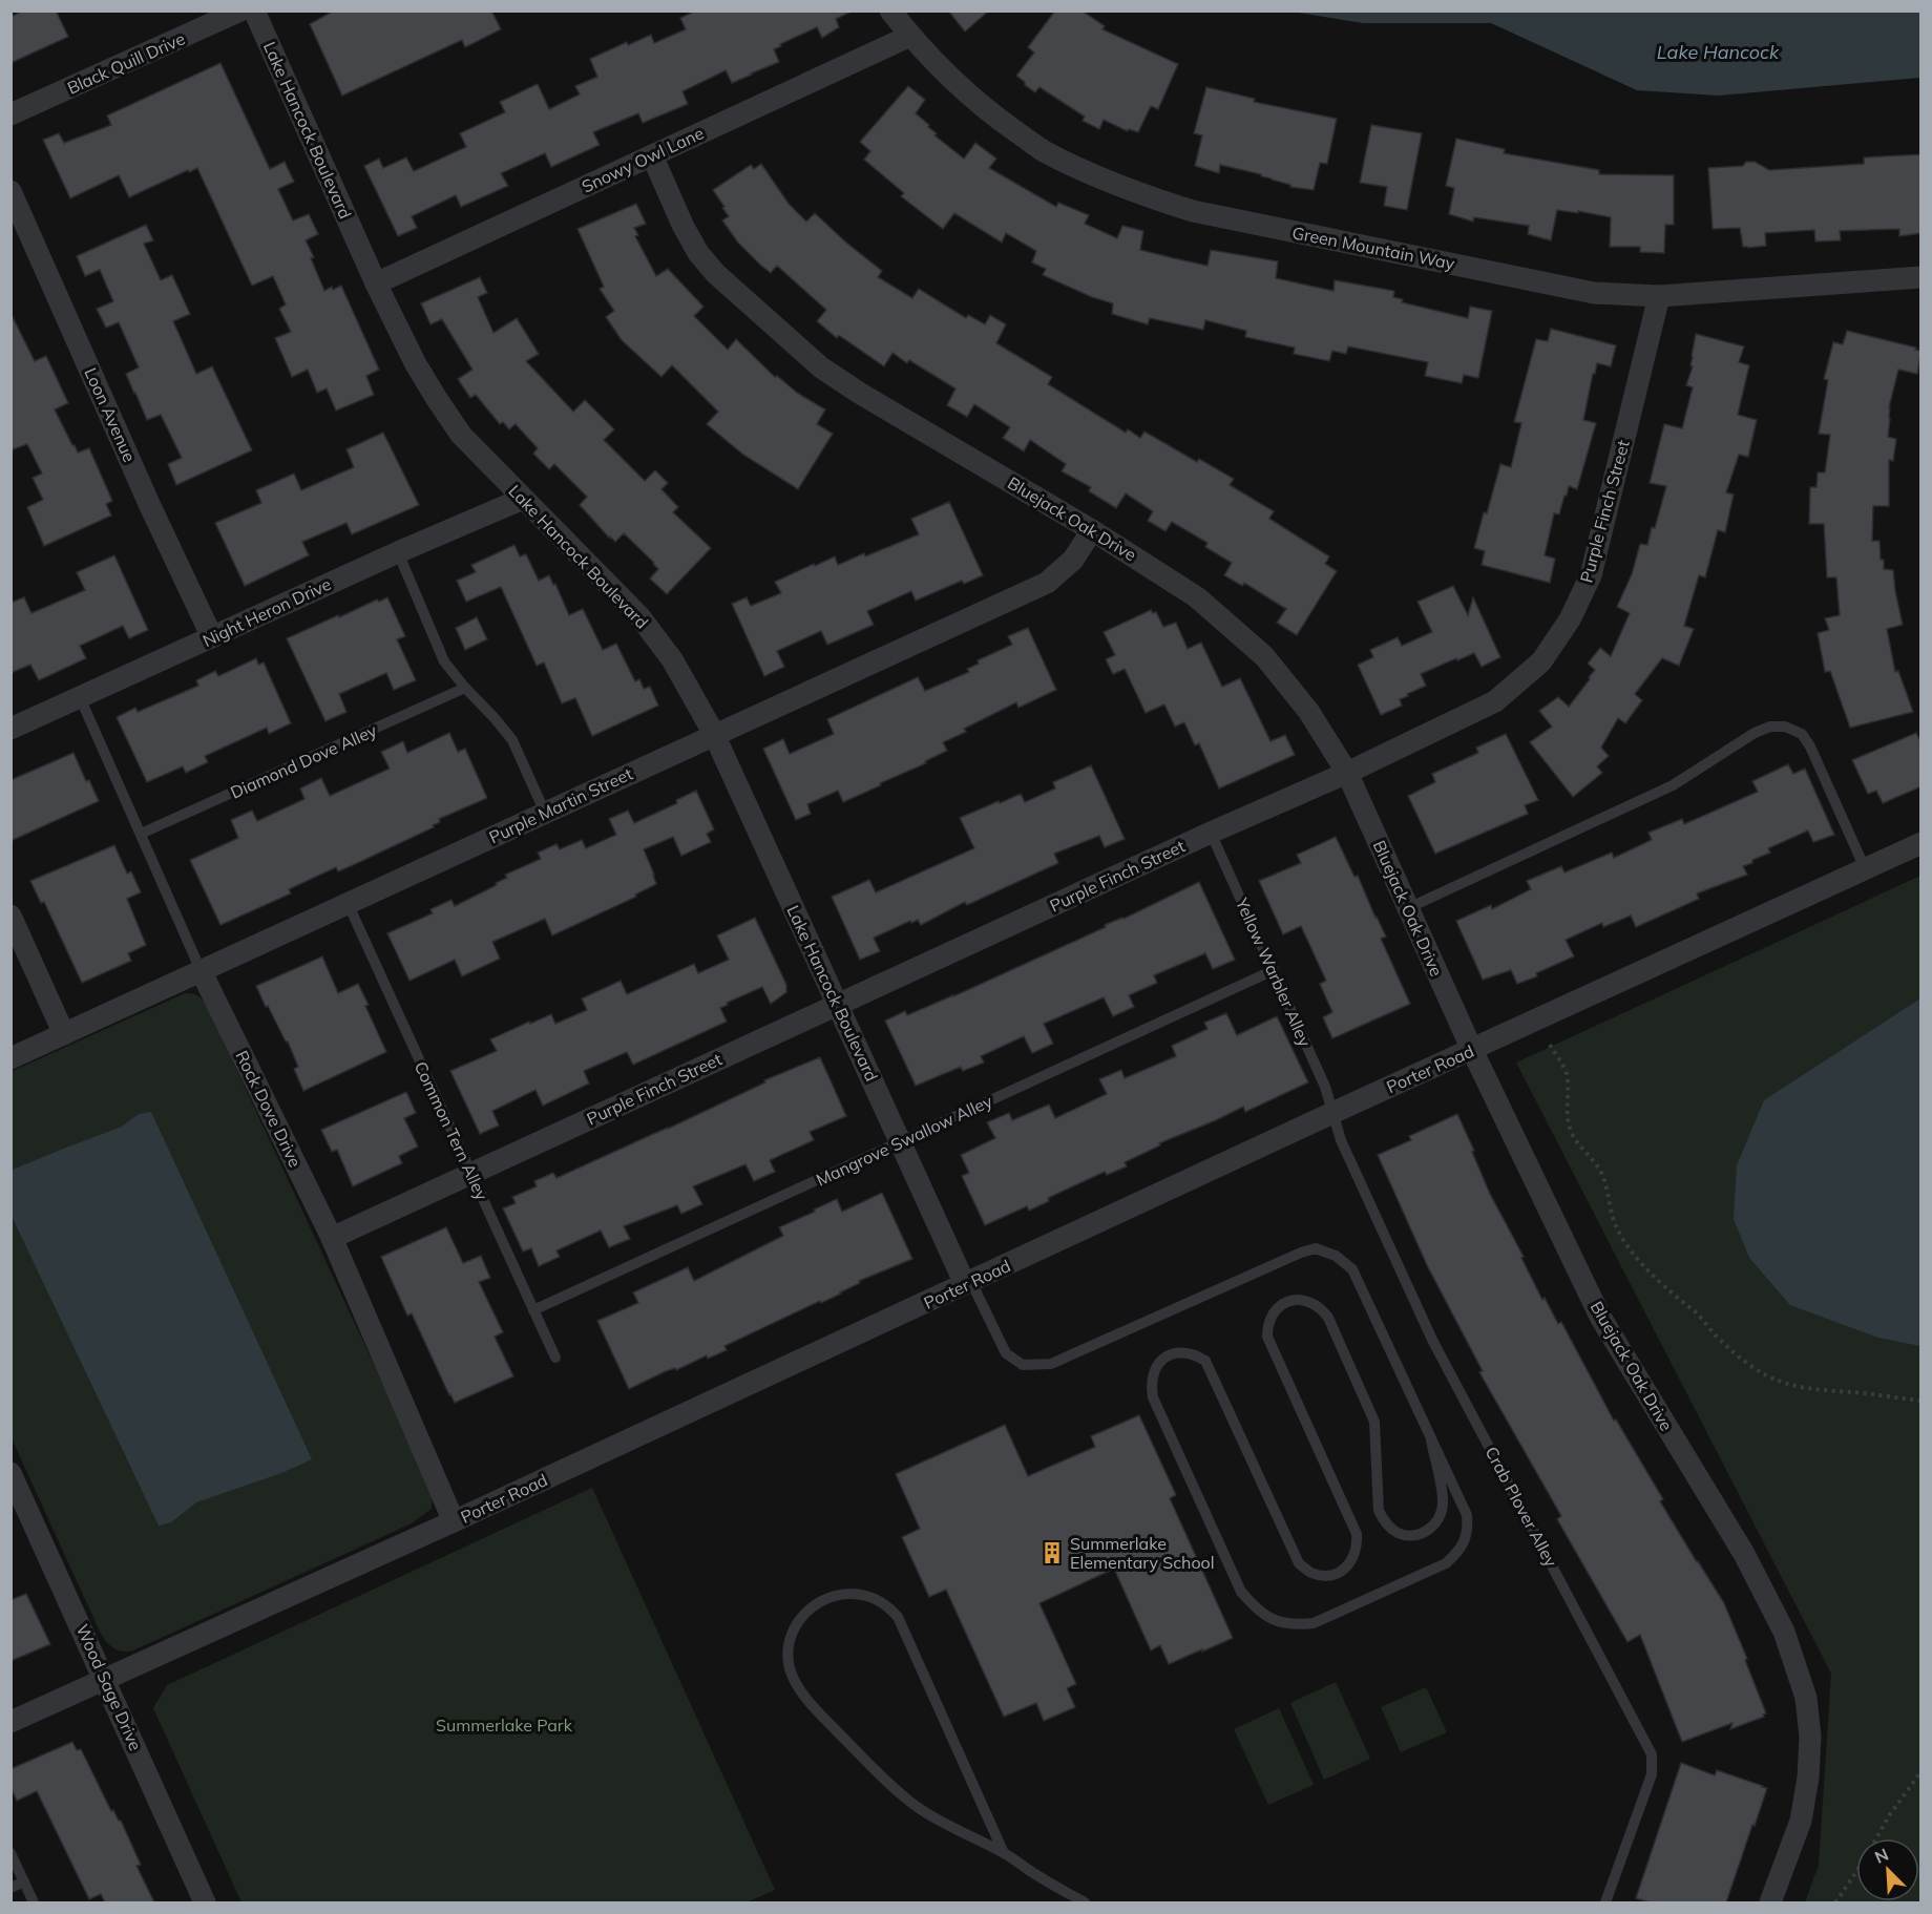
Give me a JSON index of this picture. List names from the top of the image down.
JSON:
{
  "streets": {
    "street": [
      "Black Quill Drive",
      "Lake Hancock Boulevard",
      "Snowy Owl Lane",
      "Green Mountain Way",
      "Loon Avenue",
      "Purple Finch Street",
      "Bluejack Oak Drive",
      "Night Heron Drive",
      "Purple Martin Street",
      "Porter Road",
      "Rock Dove Drive",
      "Wood Sage Drive"
    ],
    "lane": [
      "Diamond Dove Alley",
      "Yellow Warbler Alley",
      "Common Tern Alley",
      "Mangrove Swallow Alley",
      "Crab Plover Alley"
    ]
  },
  "crossings": [
    ["Lake Hancock Boulevard", "Snowy Owl Lane"],
    ["Lake Hancock Boulevard", "Purple Finch Street"],
    ["Lake Hancock Boulevard", "Night Heron Drive"],
    ["Lake Hancock Boulevard", "Purple Martin Street"],
    ["Lake Hancock Boulevard", "Porter Road"],
    ["Lake Hancock Boulevard", "Mangrove Swallow Alley"],
    ["Snowy Owl Lane", "Green Mountain Way"],
    ["Snowy Owl Lane", "Bluejack Oak Drive"],
    ["Green Mountain Way", "Purple Finch Street"],
    ["Loon Avenue", "Night Heron Drive"],
    ["Purple Finch Street", "Bluejack Oak Drive"],
    ["Purple Finch Street", "Yellow Warbler Alley"],
    ["Purple Finch Street", "Rock Dove Drive"],
    ["Purple Finch Street", "Common Tern Alley"],
    ["Bluejack Oak Drive", "Purple Martin Street"],
    ["Bluejack Oak Drive", "Porter Road"],
    ["Night Heron Drive", "Rock Dove Drive"],
    ["Diamond Dove Alley", "Rock Dove Drive"],
    ["Purple Martin Street", "Rock Dove Drive"],
    ["Purple Martin Street", "Common Tern Alley"],
    ["Yellow Warbler Alley", "Porter Road"],
    ["Yellow Warbler Alley", "Mangrove Swallow Alley"],
    ["Yellow Warbler Alley", "Crab Plover Alley"],
    ["Porter Road", "Rock Dove Drive"],
    ["Porter Road", "Crab Plover Alley"],
    ["Porter Road", "Wood Sage Drive"],
    ["Common Tern Alley", "Mangrove Swallow Alley"]
  ],
  "water": ["Lake Hancock"],
  "parks": ["Summerlake Park"],
  "places": {
    "building": ["Summerlake Elementary School"]
  },
  "north": "top left"
}
